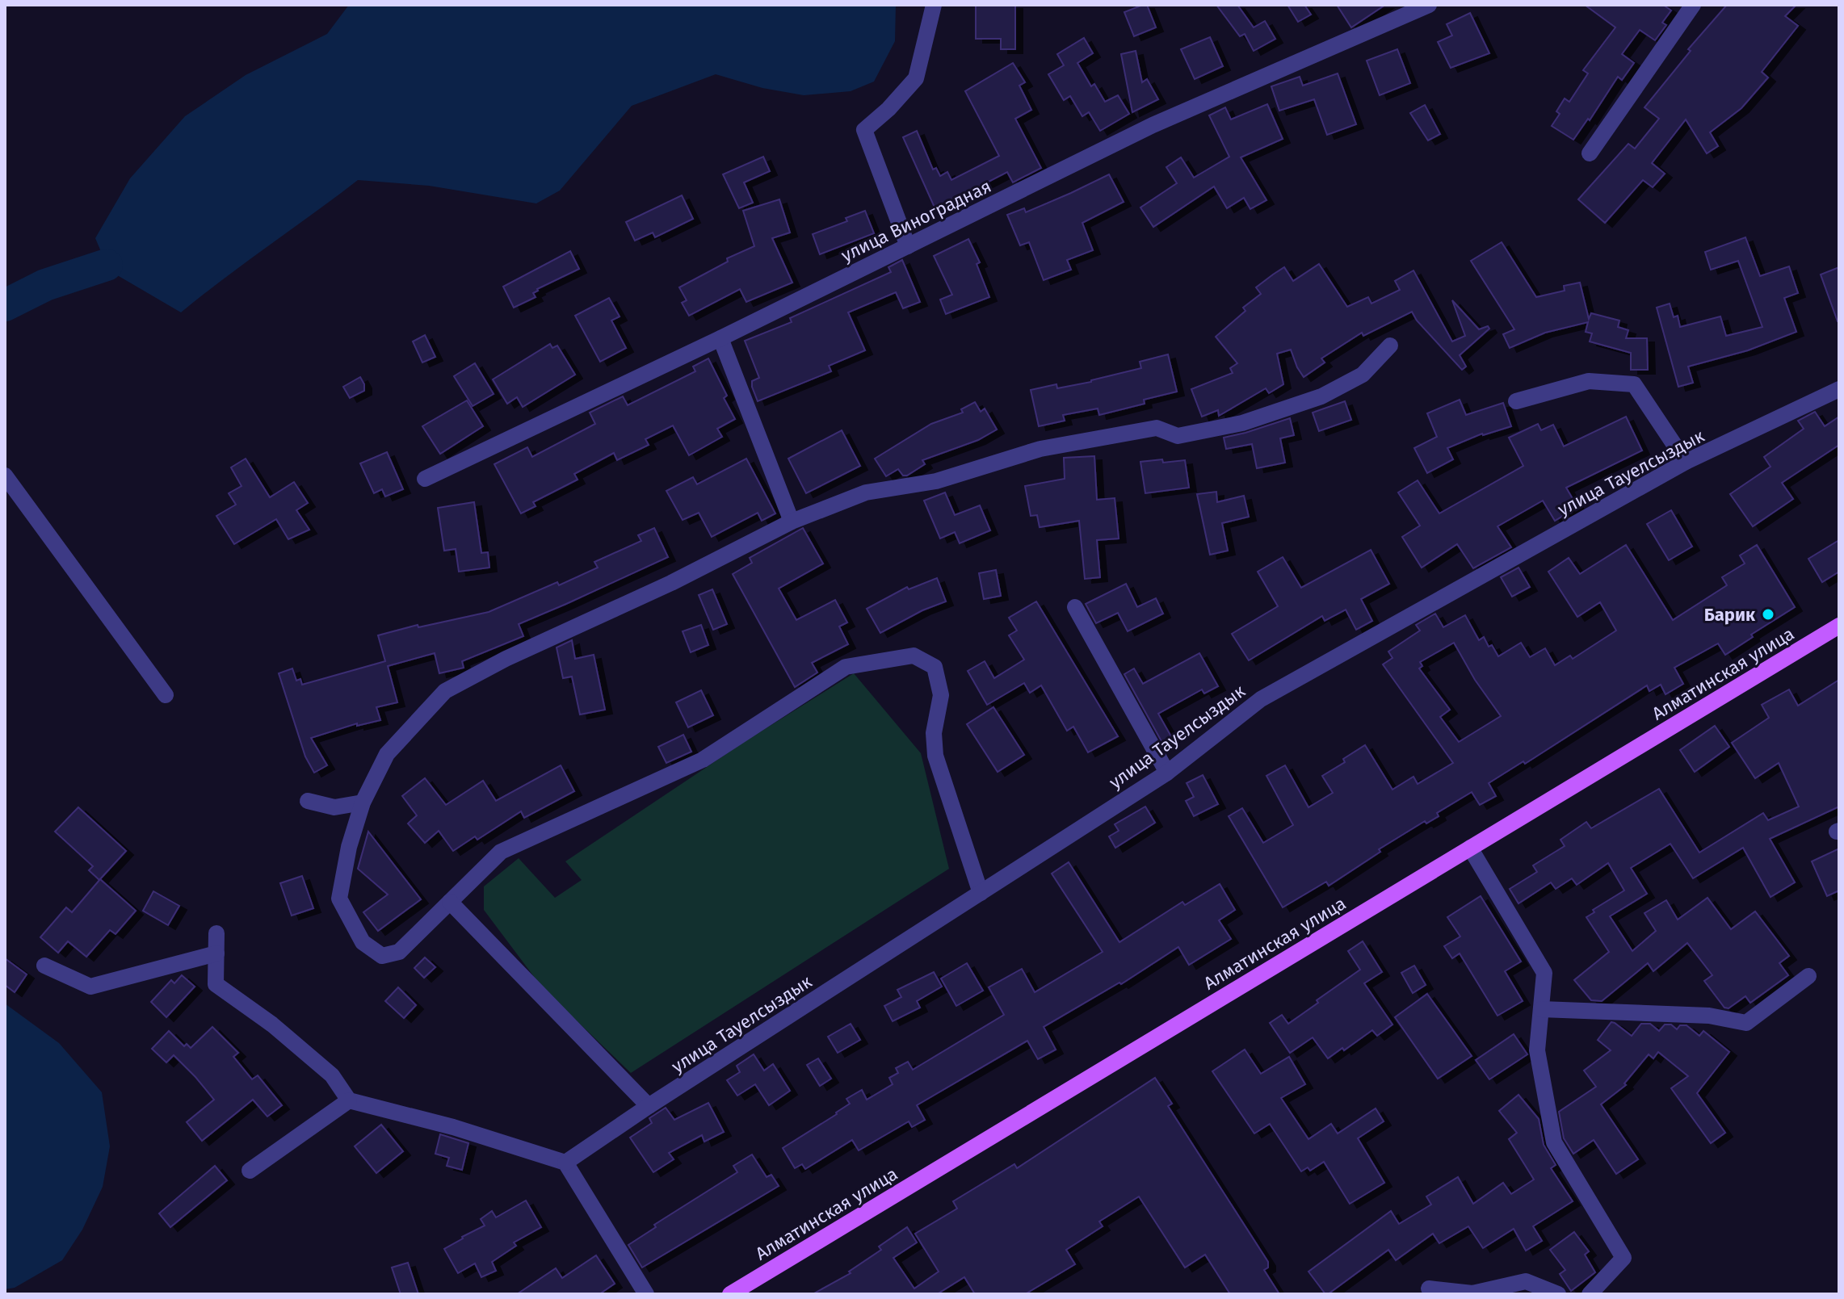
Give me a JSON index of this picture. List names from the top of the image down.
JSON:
{
  "streets": {
    "main road": ["Алматинская улица"],
    "street": ["улица Виноградная", "улица Тауелсыздык"]
  },
  "places": ["Барик"]
}
